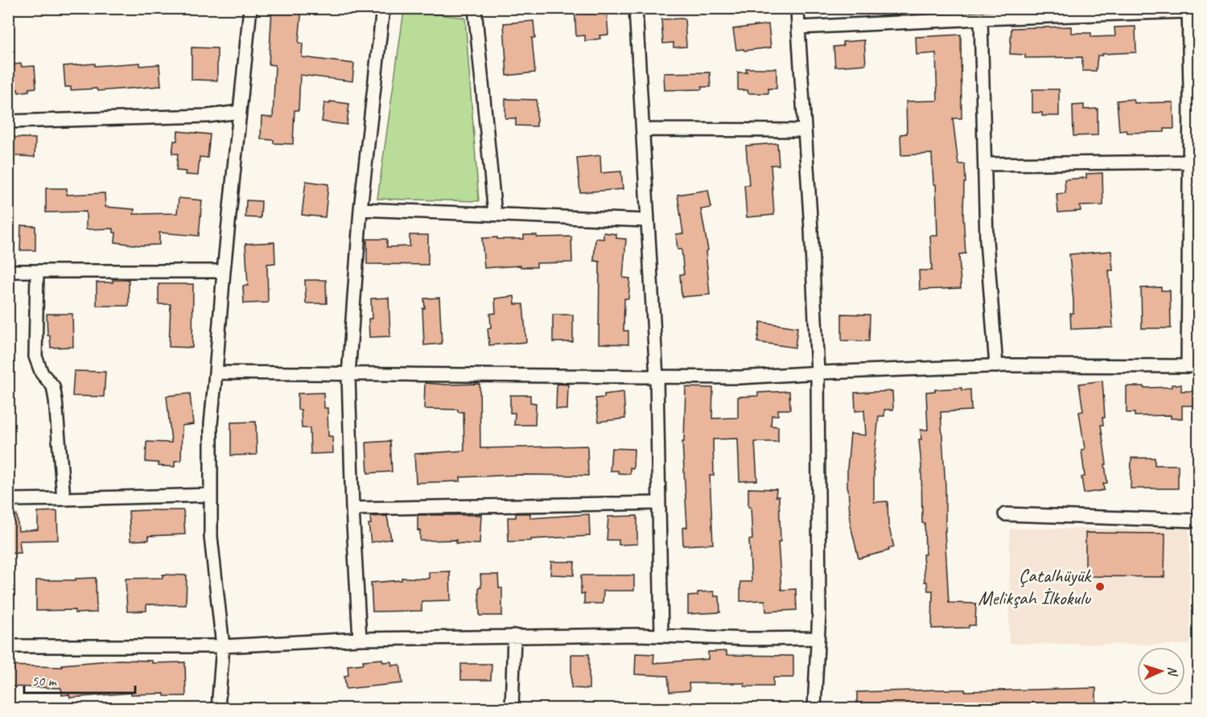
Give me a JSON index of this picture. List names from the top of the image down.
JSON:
{
  "places": ["Çatalhüyük Melikşah İlkokulu"],
  "scale_bar": "50 m",
  "north": "right"
}
